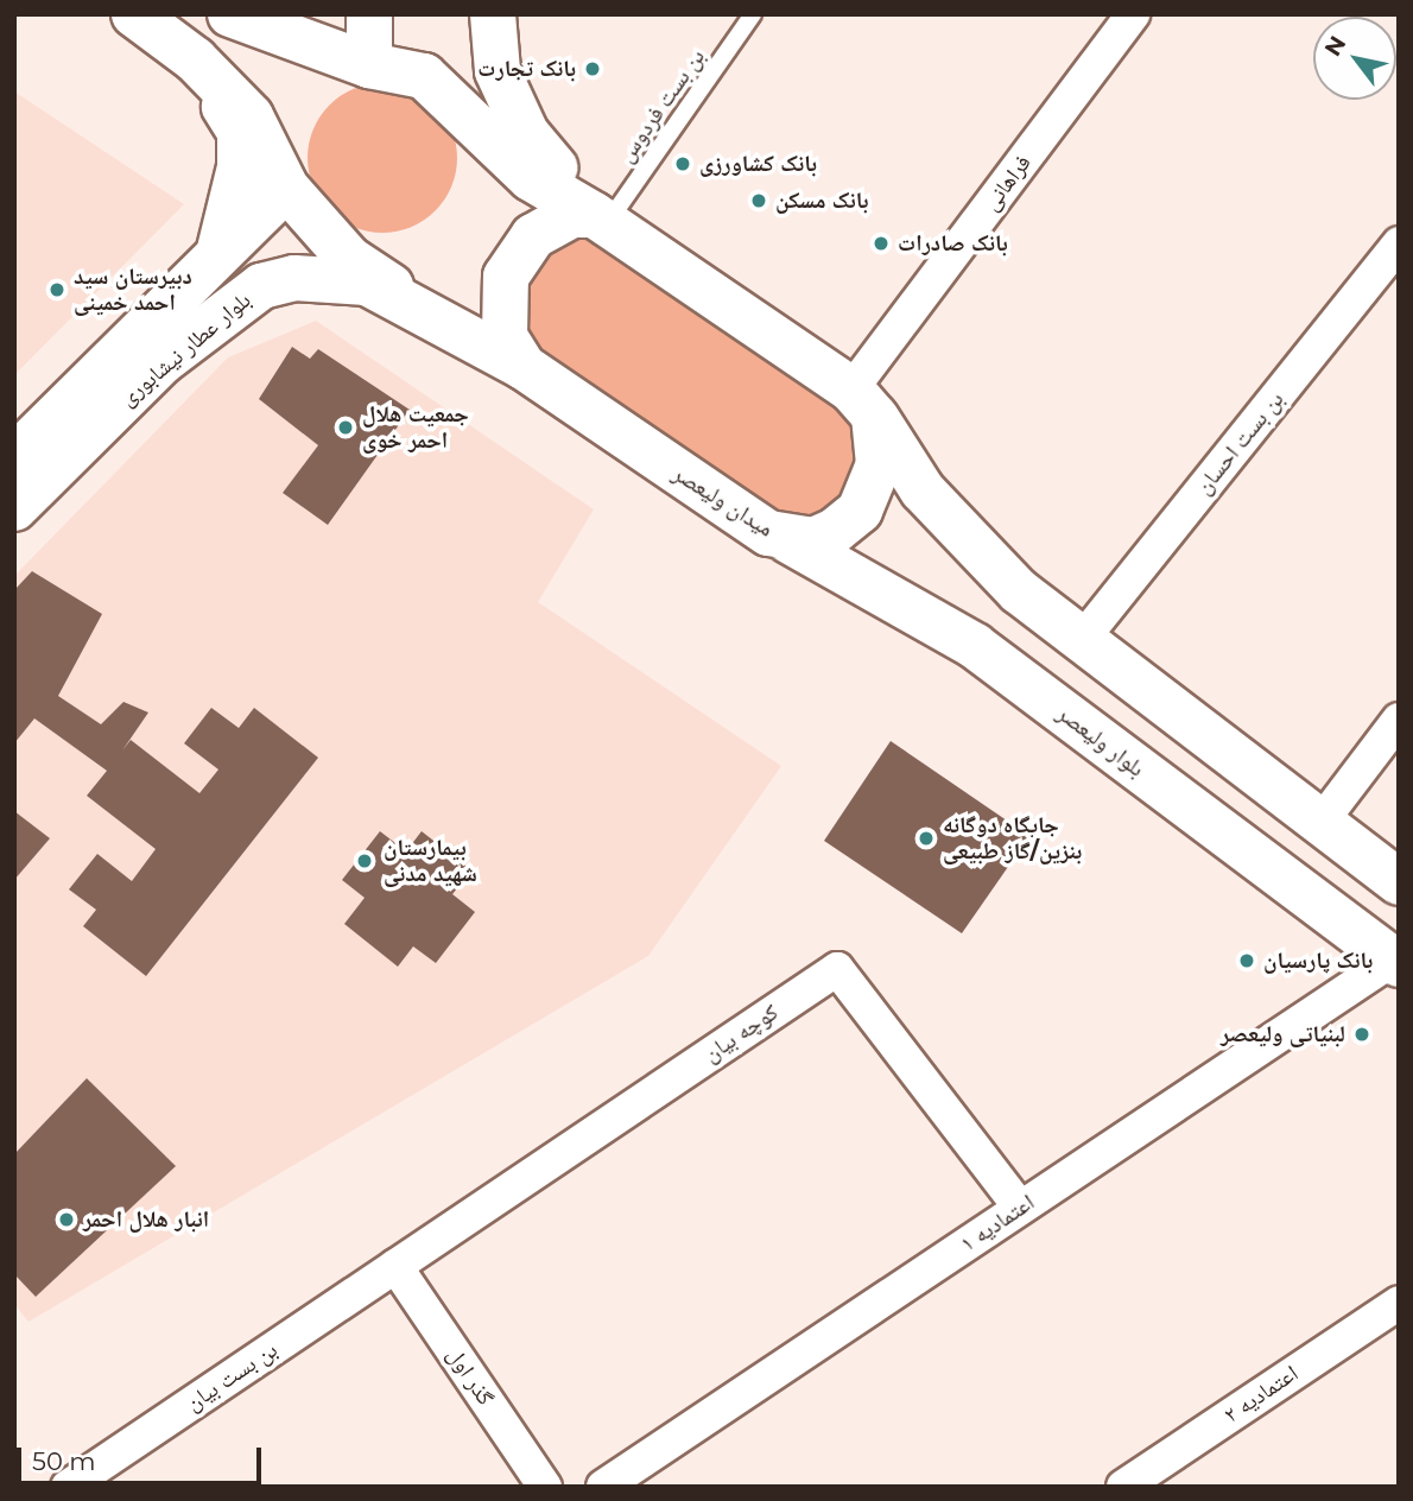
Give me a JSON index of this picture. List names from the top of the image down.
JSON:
{
  "streets": {
    "main road": ["بلوار عطار نیشابوری", "میدان ولیعصر", "بلوار ولیعصر"],
    "street": [
      "فراهانی",
      "بن بست احسان",
      "کوچه بیان",
      "اعتمادیه ۱",
      "بن بست بیان",
      "گذر اول",
      "اعتمادیه ۲"
    ],
    "lane": ["بن بست فردوس"]
  },
  "crossings": [
    ["بن بست فردوس", "میدان ولیعصر"],
    ["فراهانی", "میدان ولیعصر"],
    ["بلوار عطار نیشابوری", "میدان ولیعصر"],
    ["میدان ولیعصر", "بلوار ولیعصر"],
    ["بلوار ولیعصر", "اعتمادیه ۱"],
    ["کوچه بیان", "اعتمادیه ۱"],
    ["کوچه بیان", "بن بست بیان"],
    ["کوچه بیان", "گذر اول"],
    ["بن بست بیان", "گذر اول"]
  ],
  "places": [
    "بانک تجارت",
    "بانک کشاورزی",
    "بانک مسکن",
    "بانک صادرات",
    "دبیرستان سید احمد خمینی",
    "جمعیت هلال احمر خوی",
    "جایگاه دوگانه بنزین/گاز طبیعی",
    "بیمارستان شهید مدنی",
    "بانک پارسیان",
    "لبنیاتی ولیعصر",
    "انبار هلال احمر"
  ],
  "scale_bar": "50 m",
  "north": "top left"
}
